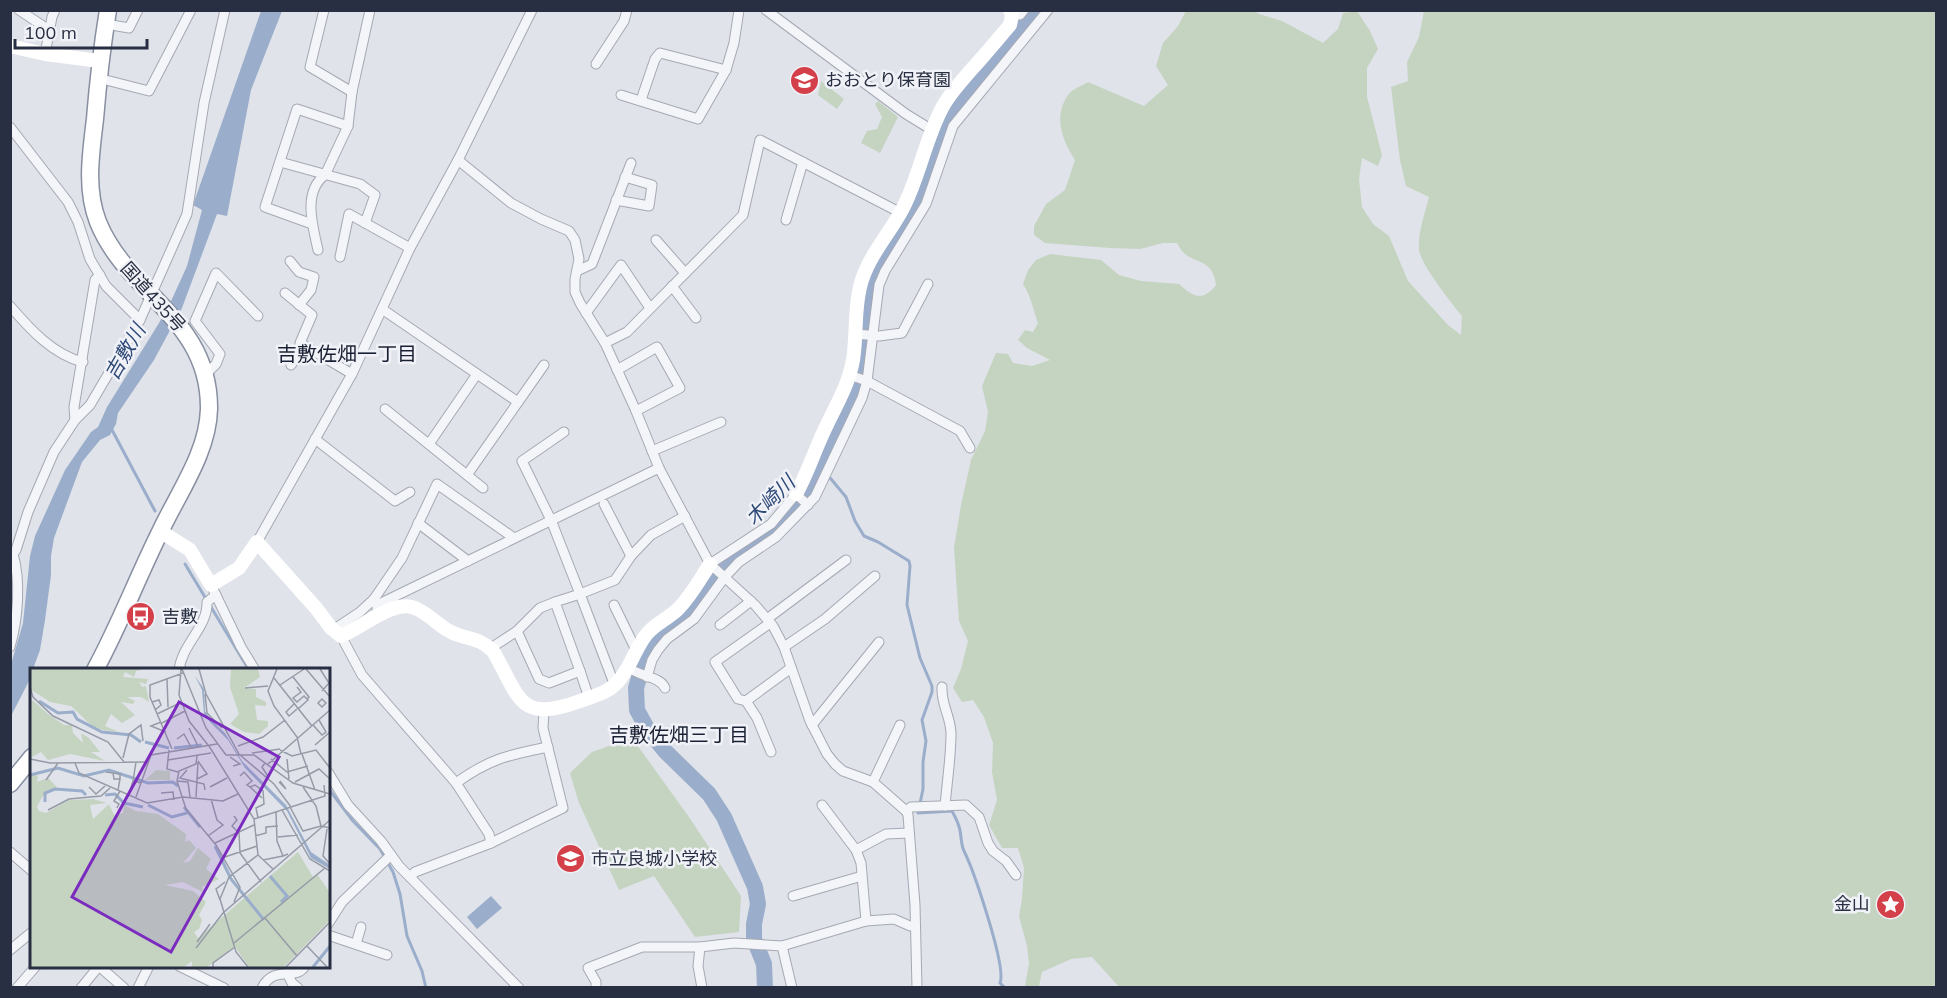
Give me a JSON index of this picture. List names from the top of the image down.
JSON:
{
  "streets": {
    "highway": ["国道435号"]
  },
  "districts": ["吉敷佐畑一丁目", "吉敷佐畑三丁目"],
  "water": ["吉敷川", "木崎川"],
  "places": {
    "school or university": ["おおとり保育園", "市立良城小学校"],
    "bus stop": ["吉敷"],
    "place": ["金山"]
  },
  "scale_bar": "100 m"
}
